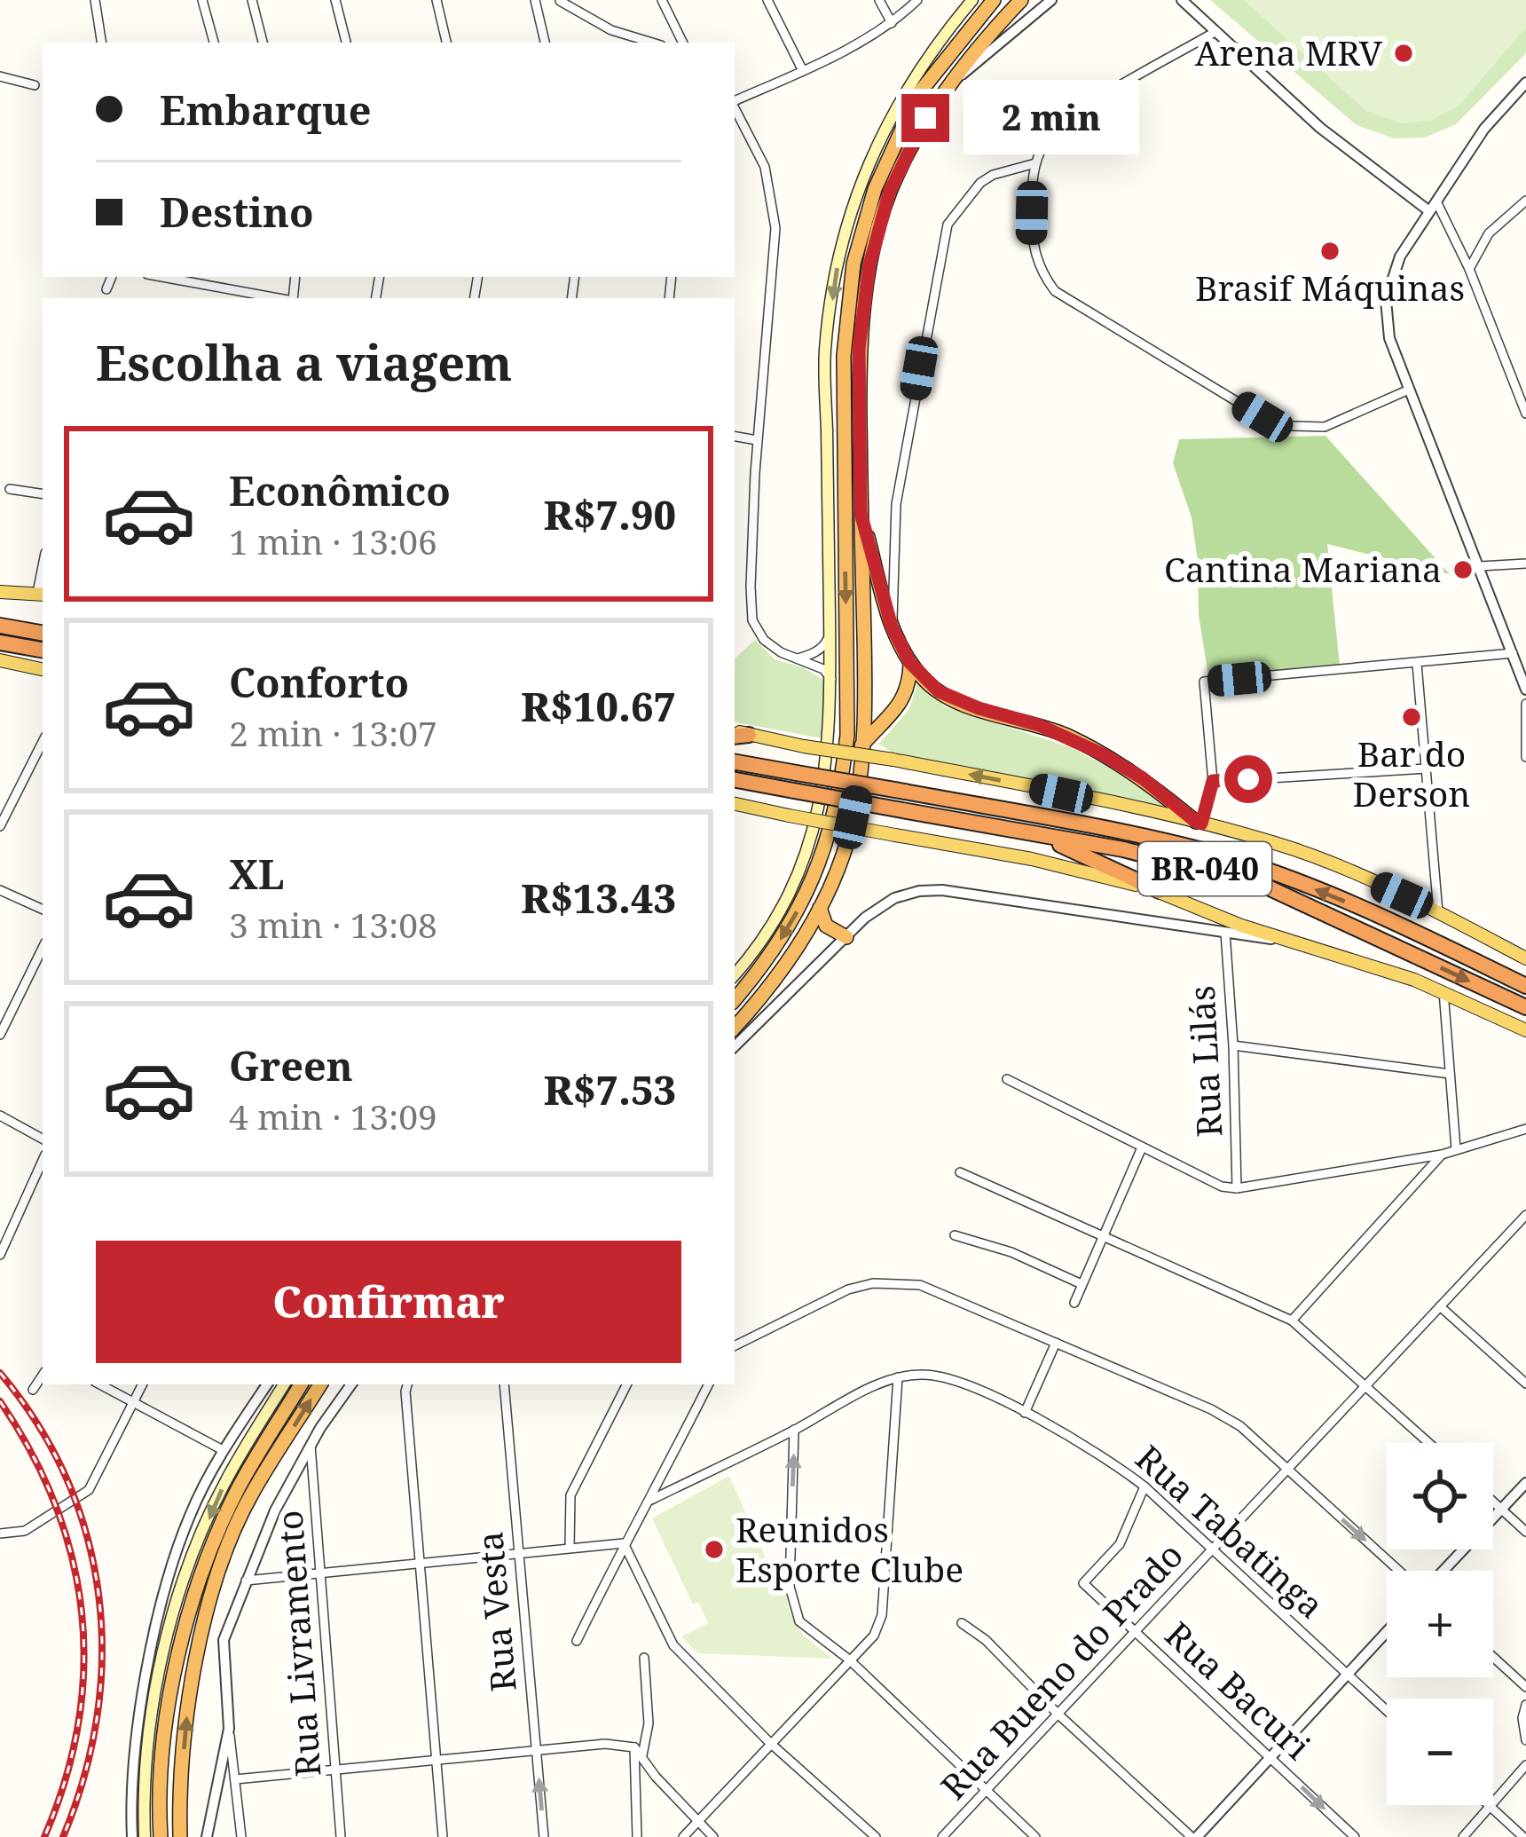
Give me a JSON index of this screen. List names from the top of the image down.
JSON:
{
  "streets": {
    "highway": ["BR-040"],
    "street": [
      "Rua Lilás",
      "Rua Tabatinga",
      "Rua Vesta",
      "Rua Livramento",
      "Rua Bueno do Prado",
      "Rua Bacuri"
    ]
  },
  "crossings": [
    ["Rua Tabatinga", "Rua Bueno do Prado"],
    ["Rua Tabatinga", "Rua Bacuri"],
    ["Rua Bueno do Prado", "Rua Bacuri"]
  ],
  "places": [
    "Arena MRV",
    "Brasif Máquinas",
    "Cantina Mariana",
    "Bar do Derson",
    "Reunidos Esporte Clube"
  ],
  "page": {
    "banner": ["Embarque", "Destino"],
    "bubble": "2 min",
    "heading": "Escolha a viagem",
    "list": [
      {
        "name": "Econômico",
        "note": "1 min · 13:06",
        "value": "R$7.90"
      },
      {
        "name": "Conforto",
        "note": "2 min · 13:07",
        "value": "R$10.67"
      },
      {
        "name": "XL",
        "note": "3 min · 13:08",
        "value": "R$13.43"
      },
      {
        "name": "Green",
        "note": "4 min · 13:09",
        "value": "R$7.53"
      }
    ],
    "buttons": "Confirmar",
    "map_buttons": ["+", "−"]
  }
}
